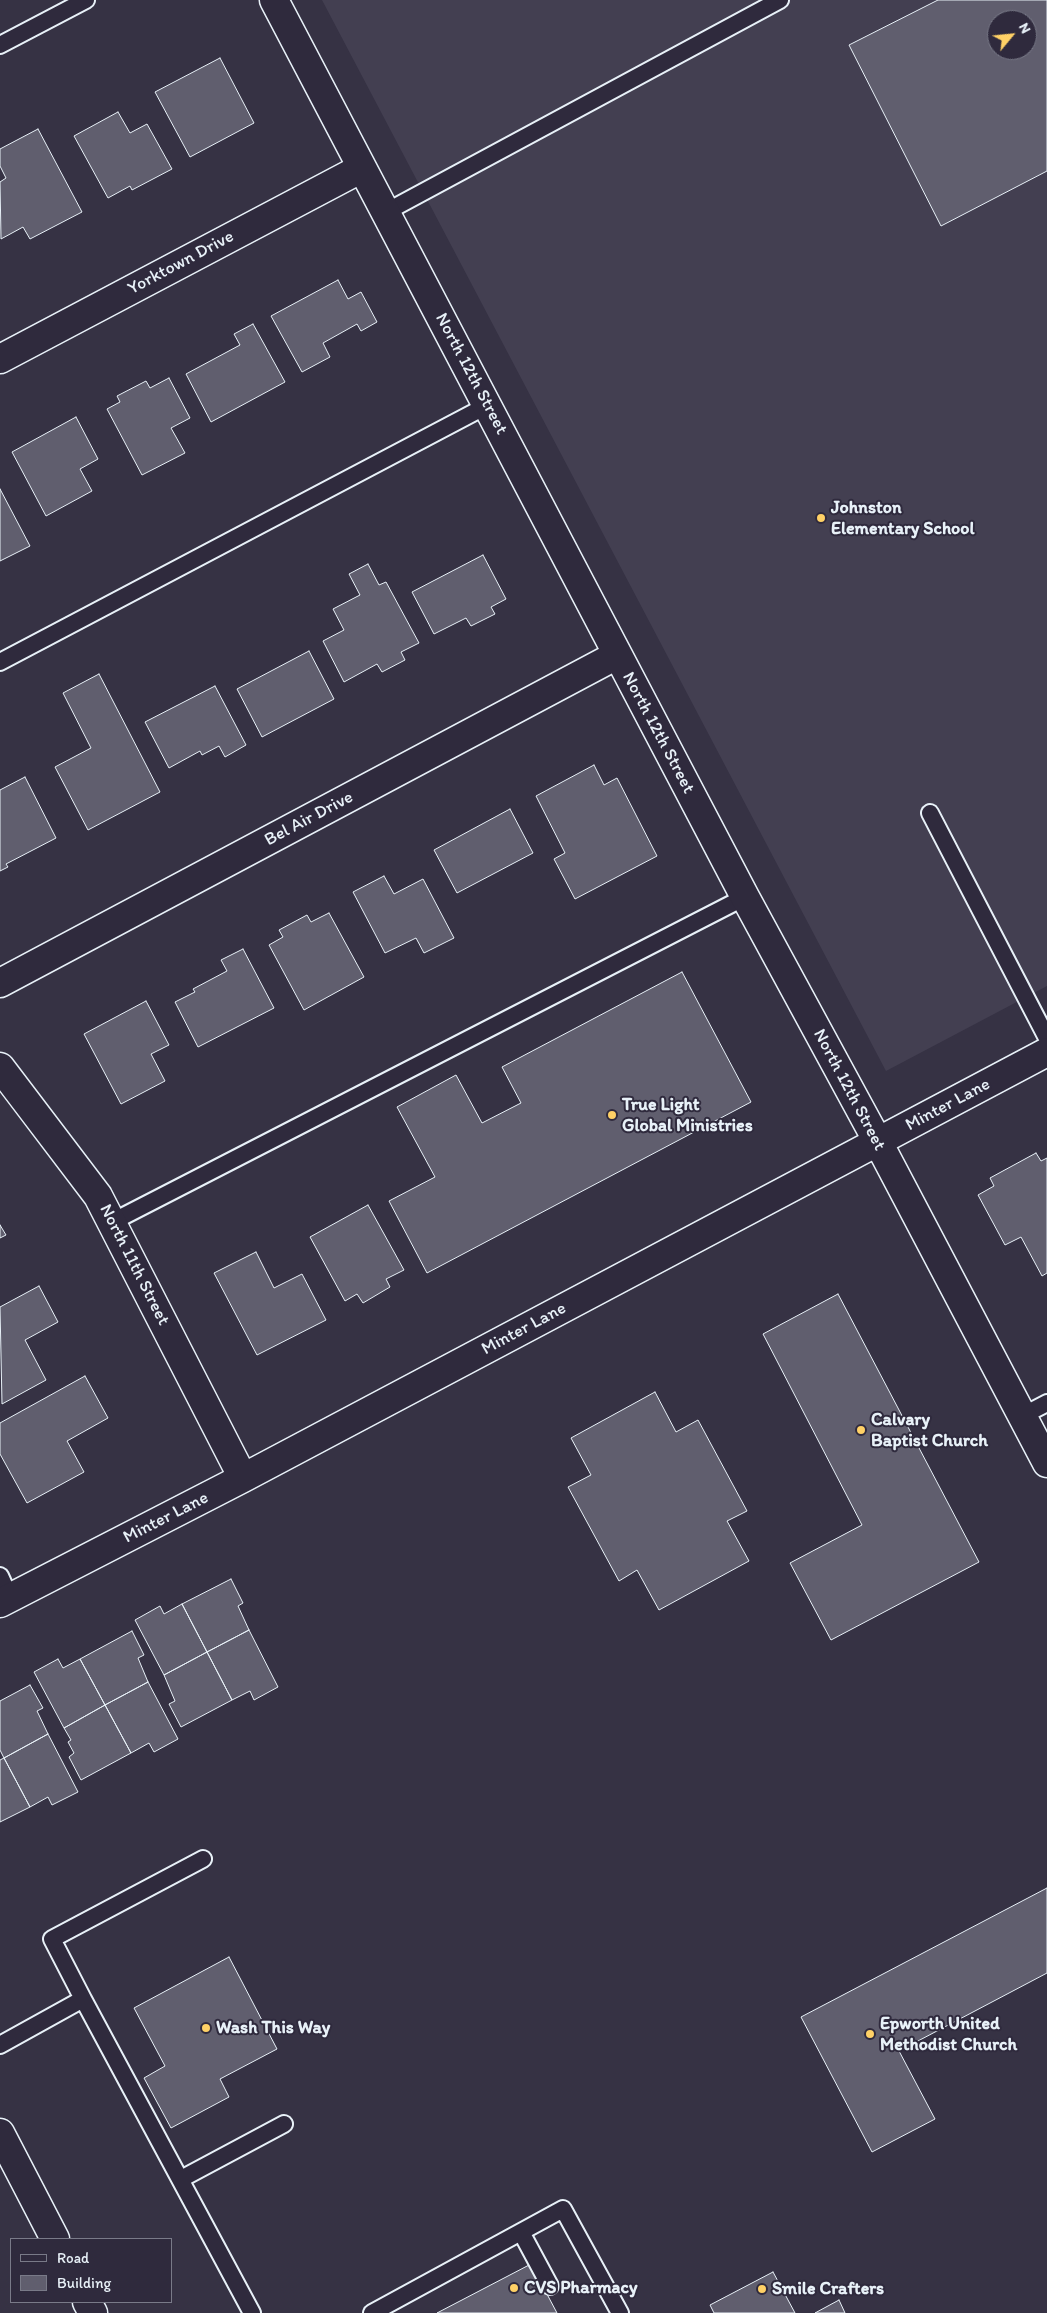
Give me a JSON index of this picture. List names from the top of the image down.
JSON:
{
  "streets": {
    "street": [
      "Yorktown Drive",
      "North 12th Street",
      "Bel Air Drive",
      "Minter Lane",
      "North 11th Street"
    ]
  },
  "crossings": [
    ["Yorktown Drive", "North 12th Street"],
    ["North 12th Street", "Bel Air Drive"],
    ["North 12th Street", "Minter Lane"],
    ["Minter Lane", "North 11th Street"]
  ],
  "places": [
    "Johnston Elementary School",
    "True Light Global Ministries",
    "Calvary Baptist Church",
    "Wash This Way",
    "Epworth United Methodist Church",
    "CVS Pharmacy",
    "Smile Crafters"
  ],
  "legend": ["Road", "Building"],
  "north": "top right"
}
